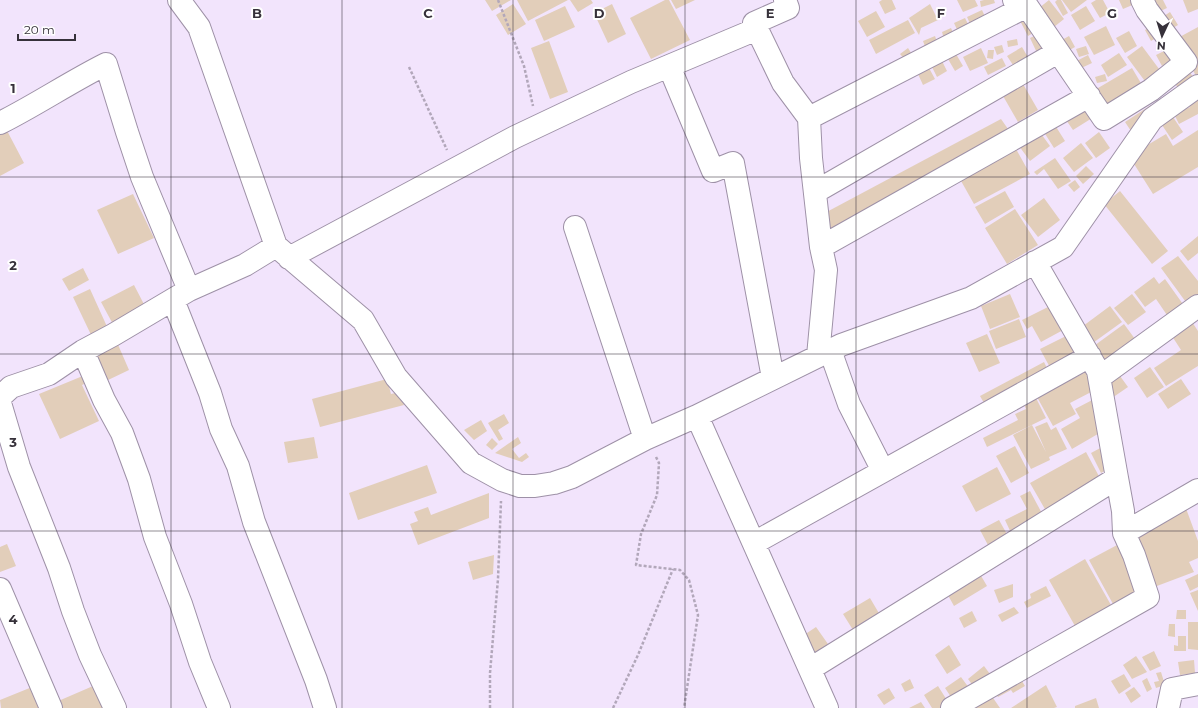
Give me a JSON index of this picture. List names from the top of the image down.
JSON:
{
  "scale_bar": "20 m",
  "north": "bottom",
  "grid": {
    "columns": [
      "B",
      "C",
      "D",
      "E",
      "F",
      "G"
    ],
    "rows": [
      "1",
      "2",
      "3",
      "4"
    ]
  }
}
